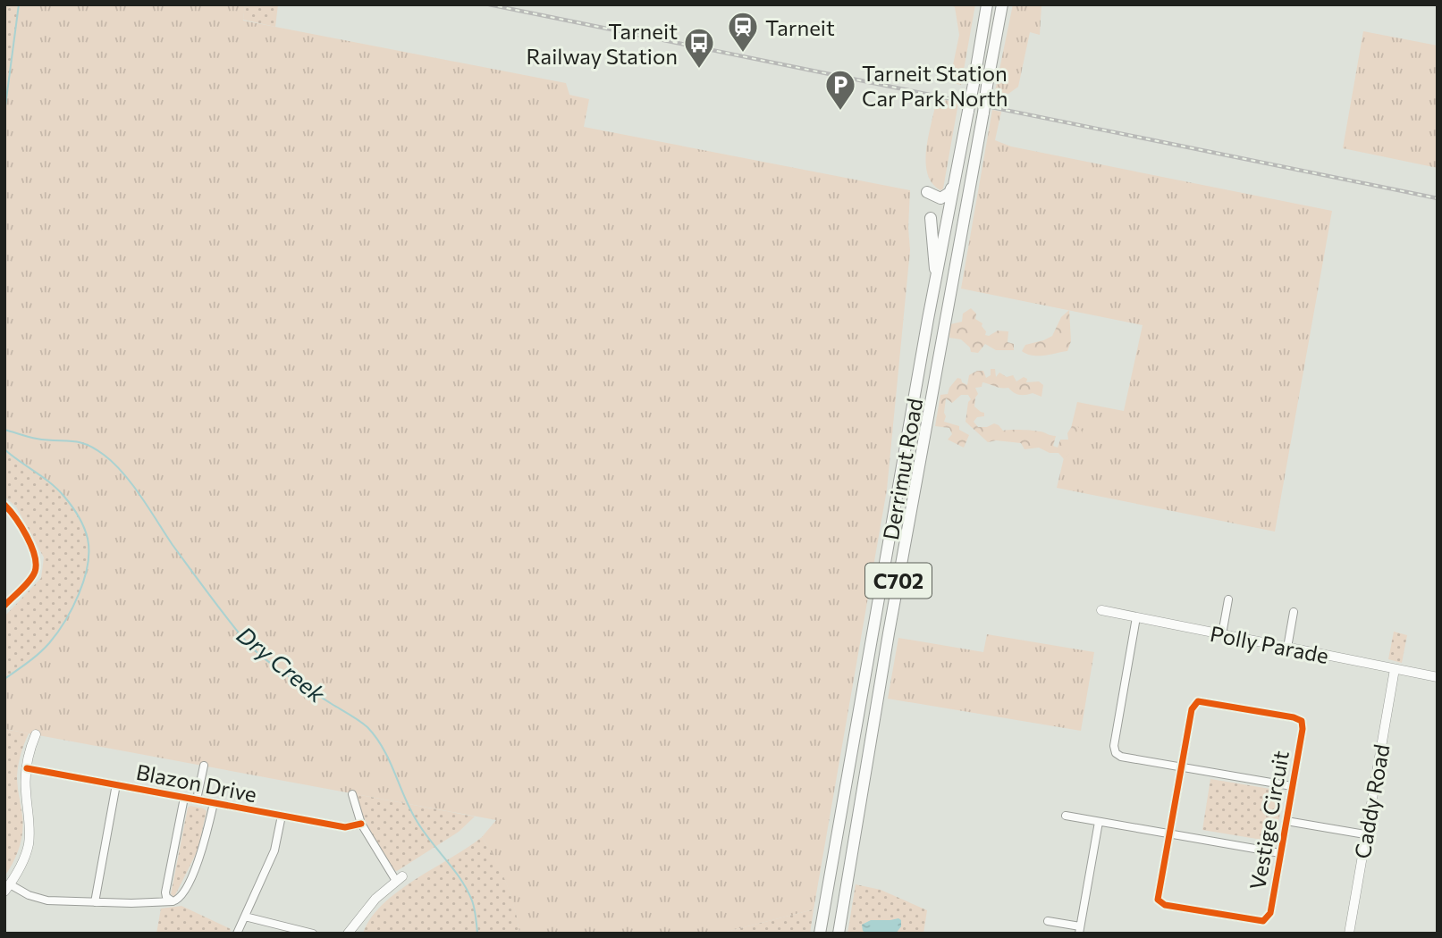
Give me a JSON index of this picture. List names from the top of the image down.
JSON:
{
  "streets": {
    "main road": ["Derrimut Road", "C702"],
    "street": [
      "Polly Parade",
      "Blazon Drive",
      "Caddy Road",
      "Vestige Circuit"
    ]
  },
  "crossings": [
    ["Polly Parade", "Caddy Road"]
  ],
  "water": ["Dry Creek"],
  "places": {
    "station": ["Tarneit"],
    "bus stop": ["Tarneit Railway Station"],
    "parking": ["Tarneit Station Car Park North"]
  }
}
